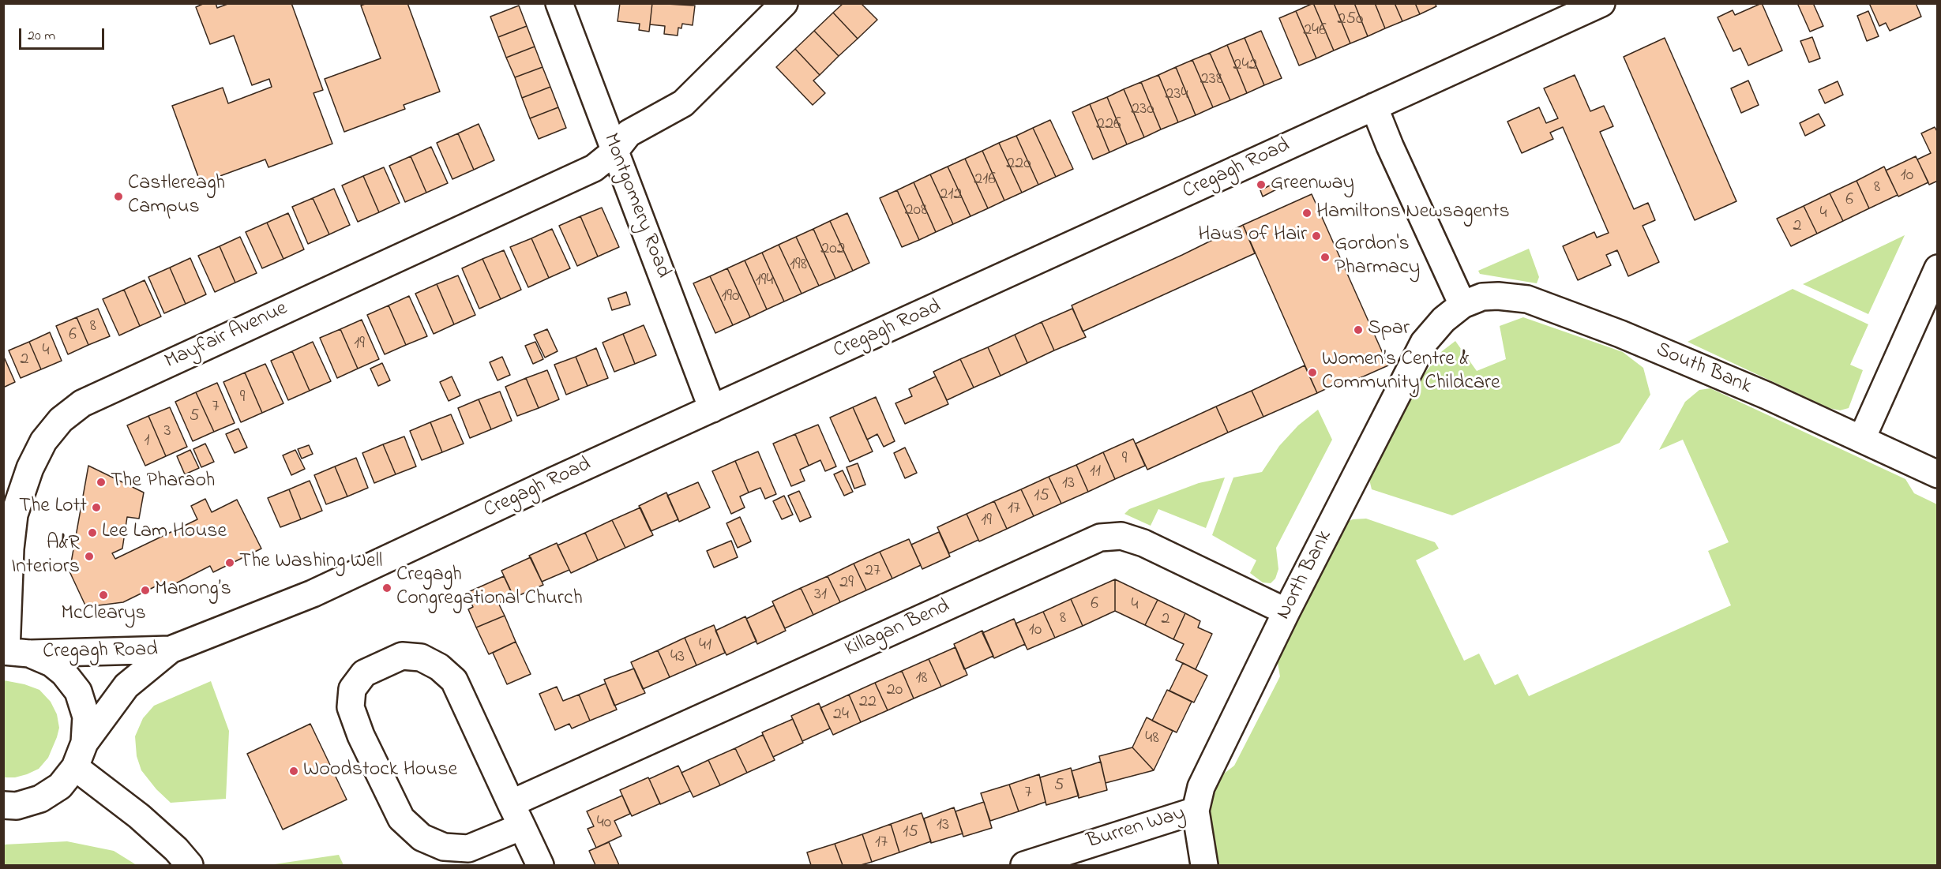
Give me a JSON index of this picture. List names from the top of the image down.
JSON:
{
  "streets": {
    "street": [
      "Cregagh Road",
      "Montgomery Road",
      "Mayfair Avenue",
      "South Bank",
      "North Bank",
      "Killagan Bend",
      "Burren Way"
    ]
  },
  "crossings": [
    ["Cregagh Road", "Montgomery Road"],
    ["Cregagh Road", "Mayfair Avenue"],
    ["Montgomery Road", "Mayfair Avenue"],
    ["South Bank", "North Bank"],
    ["North Bank", "Killagan Bend"],
    ["North Bank", "Burren Way"]
  ],
  "places": [
    "Greenway",
    "Castlereagh Campus",
    "Hamiltons Newsagents",
    "Haus of Hair",
    "Gordon's Pharmacy",
    "Spar",
    "Women’s Centre & Community Childcare",
    "The Pharaoh",
    "The Lott",
    "Lee Lam House",
    "A&R Interiors",
    "The Washing Well",
    "Cregagh Congregational Church",
    "Manong’s",
    "McClearys",
    "Woodstock House"
  ],
  "house_numbers": [
    "250",
    "246",
    "242",
    "238",
    "234",
    "230",
    "226",
    "220",
    "10",
    "216",
    "8",
    "212",
    "6",
    "208",
    "4",
    "2",
    "202",
    "198",
    "194",
    "190",
    "8",
    "6",
    "19",
    "4",
    "2",
    "9",
    "7",
    "5",
    "3",
    "1",
    "9",
    "11",
    "13",
    "15",
    "17",
    "19",
    "27",
    "29",
    "31",
    "6",
    "4",
    "8",
    "2",
    "10",
    "41",
    "43",
    "18",
    "20",
    "22",
    "24",
    "48",
    "5",
    "7",
    "40",
    "13",
    "15",
    "17"
  ],
  "scale_bar": "20 m"
}
